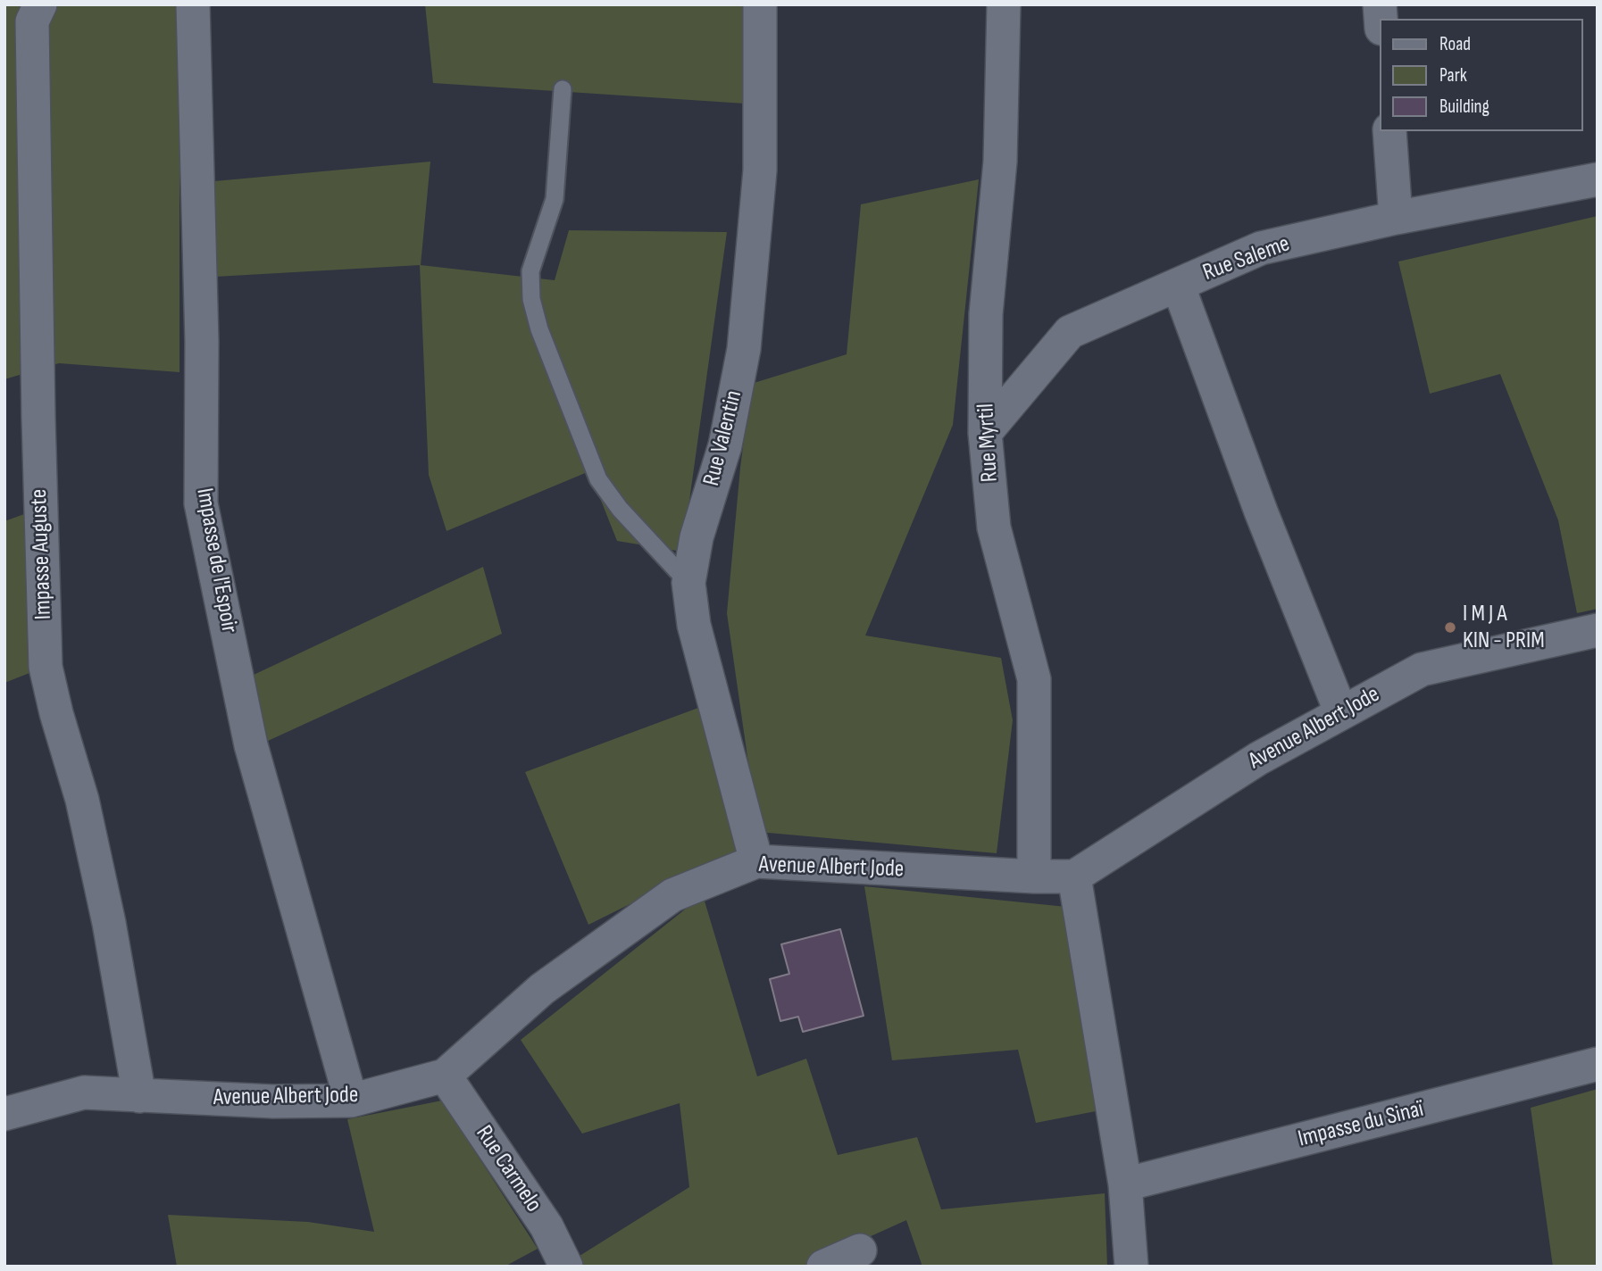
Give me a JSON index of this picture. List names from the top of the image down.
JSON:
{
  "streets": {
    "street": [
      "Rue Saleme",
      "Rue Valentin",
      "Rue Myrtil",
      "Impasse Auguste",
      "Impasse de l'Espoir",
      "Avenue Albert Jode",
      "Impasse du Sinaï",
      "Rue Carmelo"
    ]
  },
  "crossings": [
    ["Rue Saleme", "Rue Myrtil"],
    ["Rue Valentin", "Avenue Albert Jode"],
    ["Rue Myrtil", "Avenue Albert Jode"],
    ["Impasse Auguste", "Avenue Albert Jode"],
    ["Impasse de l'Espoir", "Avenue Albert Jode"],
    ["Avenue Albert Jode", "Rue Carmelo"]
  ],
  "places": ["I M J A KIN - PRIM"],
  "legend": ["Road", "Park", "Building"]
}
